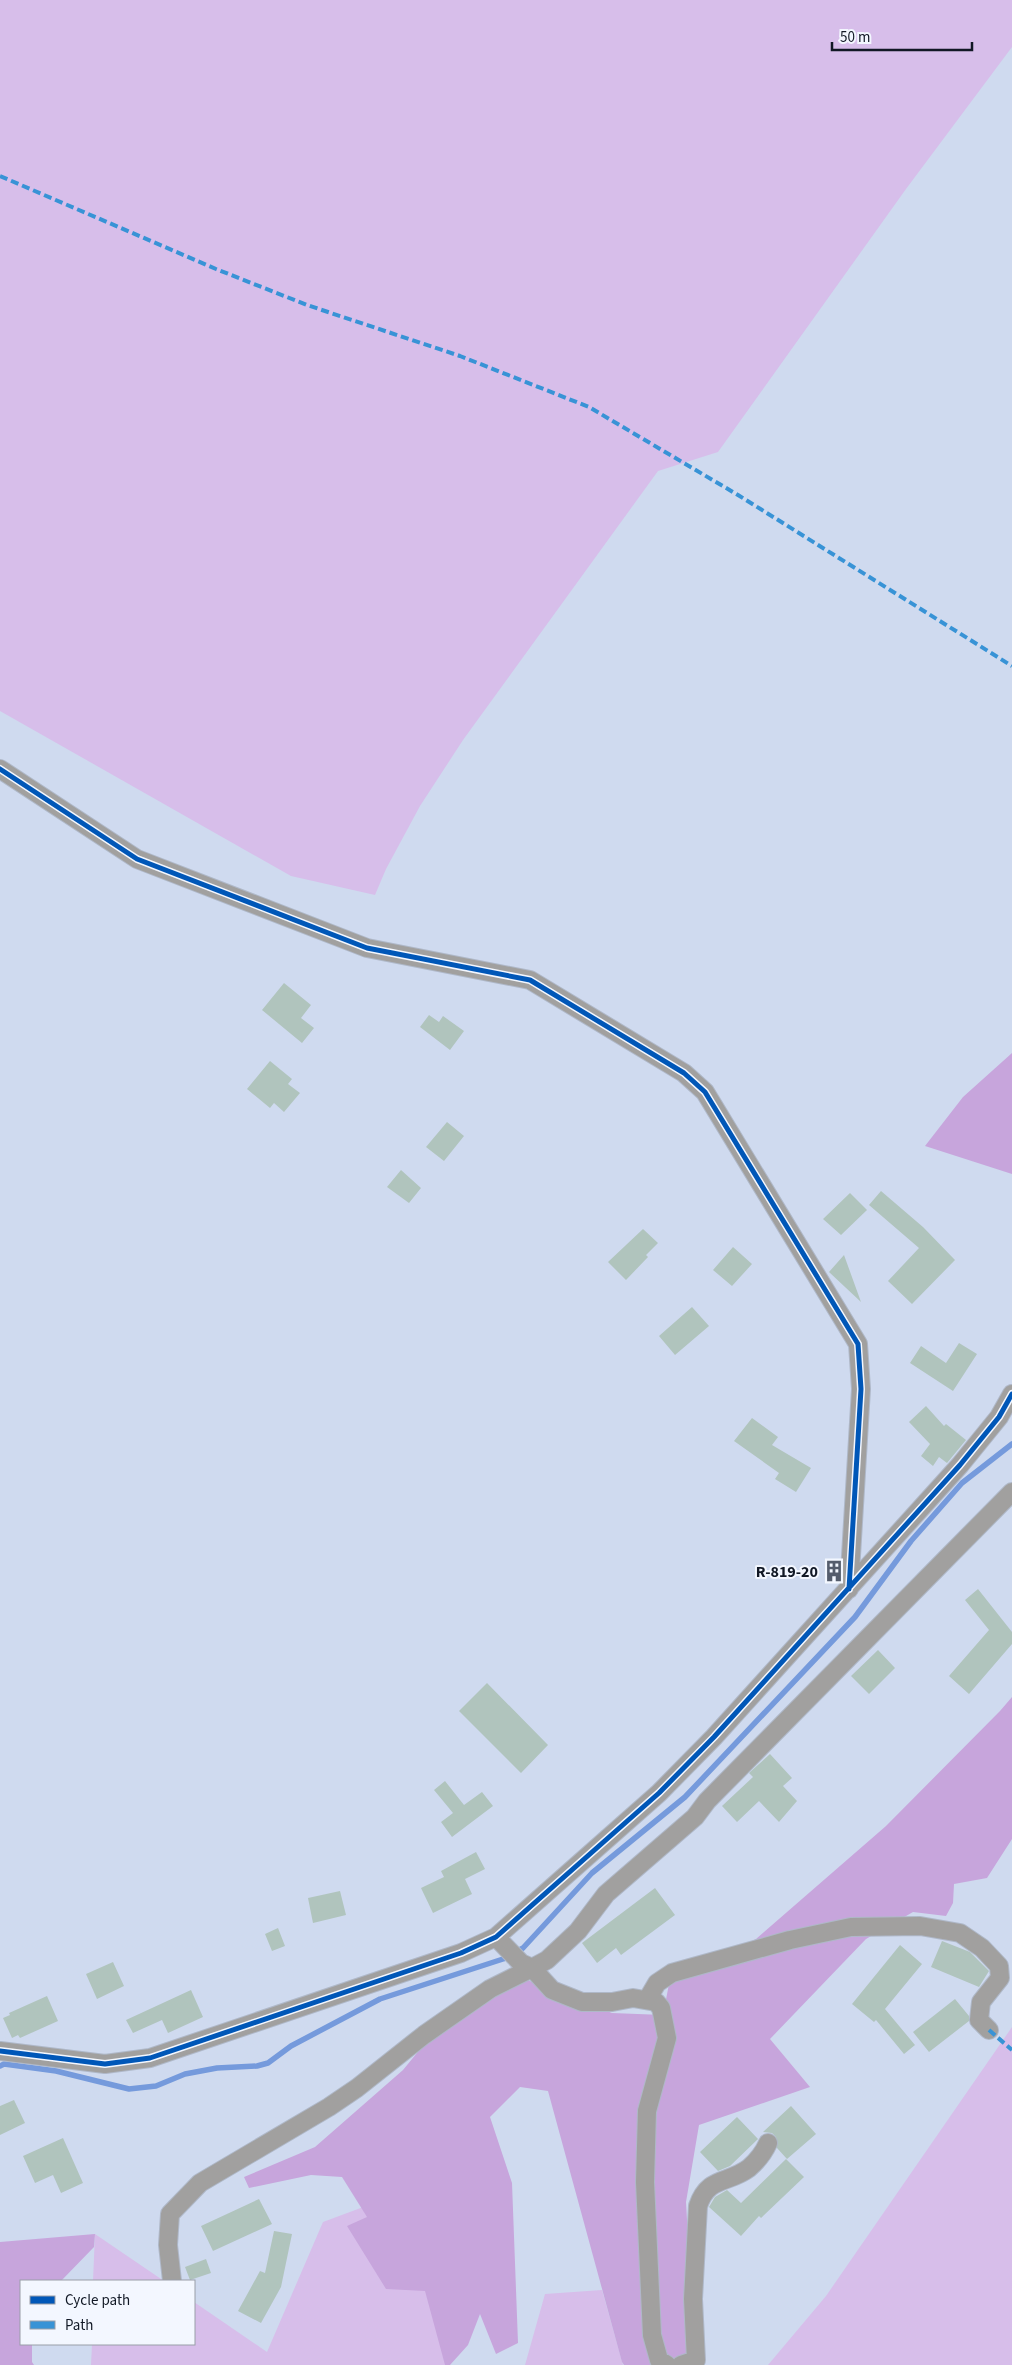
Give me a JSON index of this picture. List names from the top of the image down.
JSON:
{
  "places": {
    "building": ["R-819-20"]
  },
  "legend": ["Cycle path", "Path"],
  "scale_bar": "50 m"
}
